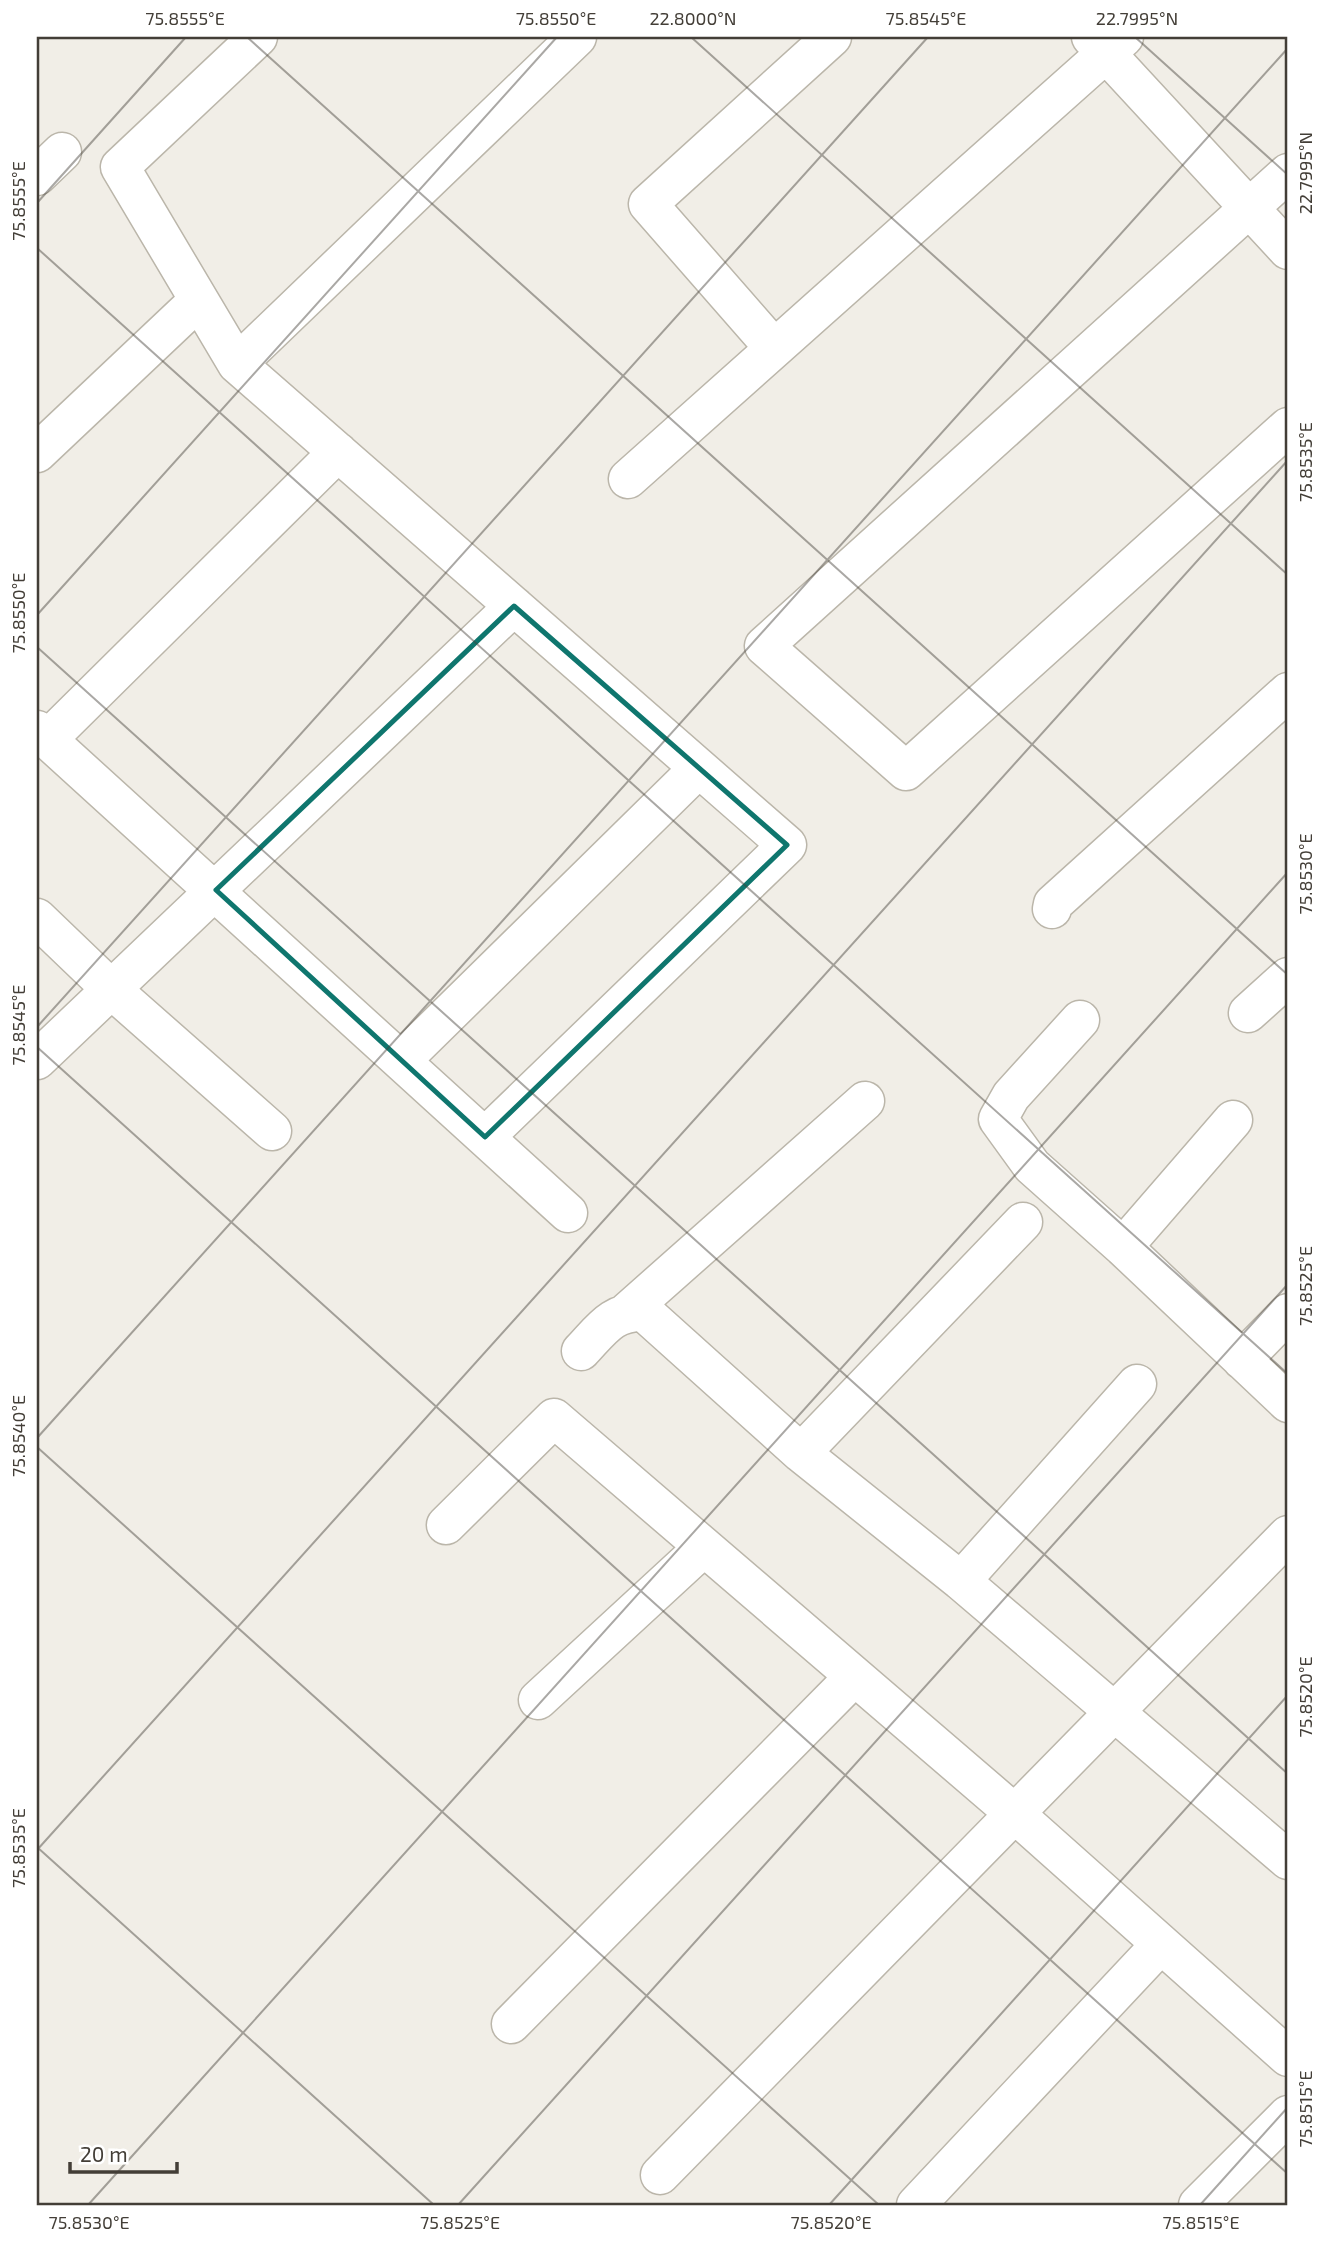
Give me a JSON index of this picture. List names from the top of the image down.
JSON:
{
  "scale_bar": "20 m",
  "coordinates": [
    "75.8555°E",
    "75.8550°E",
    "22.8000°N",
    "75.8545°E",
    "22.7995°N",
    "75.8535°E",
    "75.8530°E",
    "75.8525°E",
    "75.8540°E",
    "75.8520°E",
    "75.8515°E"
  ]
}
